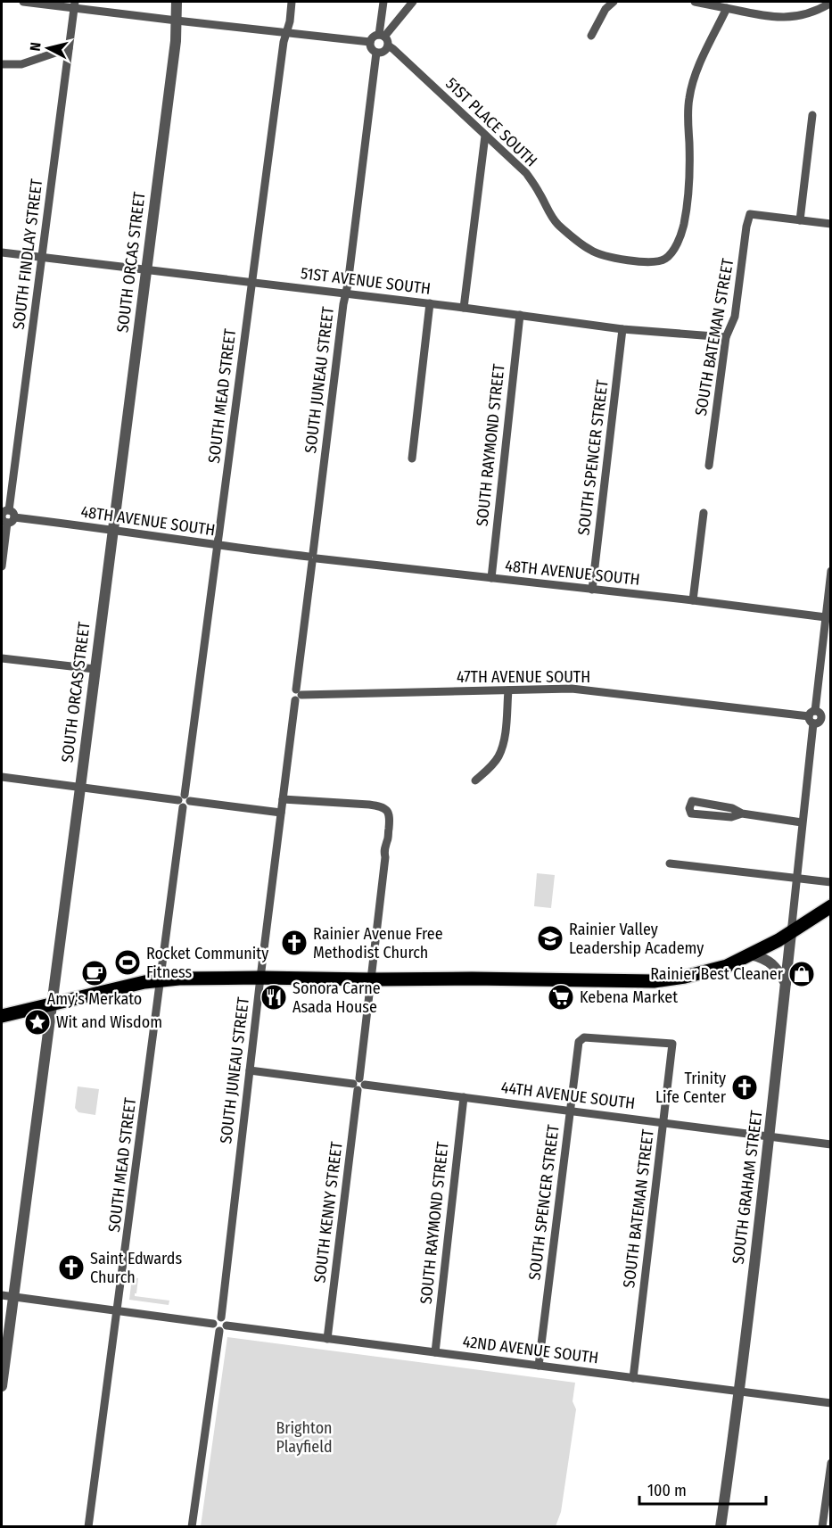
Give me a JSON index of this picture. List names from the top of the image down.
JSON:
{
  "streets": {
    "street": [
      "51ST PLACE SOUTH",
      "SOUTH FINDLAY STREET",
      "SOUTH ORCAS STREET",
      "51ST AVENUE SOUTH",
      "SOUTH BATEMAN STREET",
      "SOUTH JUNEAU STREET",
      "SOUTH MEAD STREET",
      "SOUTH RAYMOND STREET",
      "SOUTH SPENCER STREET",
      "48TH AVENUE SOUTH",
      "47TH AVENUE SOUTH",
      "44TH AVENUE SOUTH",
      "SOUTH GRAHAM STREET",
      "SOUTH KENNY STREET",
      "42ND AVENUE SOUTH"
    ]
  },
  "crossings": [
    ["51ST PLACE SOUTH", "SOUTH JUNEAU STREET"],
    ["SOUTH FINDLAY STREET", "51ST AVENUE SOUTH"],
    ["SOUTH FINDLAY STREET", "48TH AVENUE SOUTH"],
    ["SOUTH ORCAS STREET", "51ST AVENUE SOUTH"],
    ["SOUTH ORCAS STREET", "48TH AVENUE SOUTH"],
    ["51ST AVENUE SOUTH", "SOUTH BATEMAN STREET"],
    ["51ST AVENUE SOUTH", "SOUTH JUNEAU STREET"],
    ["51ST AVENUE SOUTH", "SOUTH MEAD STREET"],
    ["51ST AVENUE SOUTH", "SOUTH RAYMOND STREET"],
    ["51ST AVENUE SOUTH", "SOUTH SPENCER STREET"],
    ["SOUTH BATEMAN STREET", "SOUTH SPENCER STREET"],
    ["SOUTH BATEMAN STREET", "44TH AVENUE SOUTH"],
    ["SOUTH BATEMAN STREET", "42ND AVENUE SOUTH"],
    ["SOUTH JUNEAU STREET", "48TH AVENUE SOUTH"],
    ["SOUTH JUNEAU STREET", "47TH AVENUE SOUTH"],
    ["SOUTH JUNEAU STREET", "44TH AVENUE SOUTH"],
    ["SOUTH JUNEAU STREET", "SOUTH KENNY STREET"],
    ["SOUTH JUNEAU STREET", "42ND AVENUE SOUTH"],
    ["SOUTH MEAD STREET", "48TH AVENUE SOUTH"],
    ["SOUTH RAYMOND STREET", "48TH AVENUE SOUTH"],
    ["SOUTH RAYMOND STREET", "44TH AVENUE SOUTH"],
    ["SOUTH RAYMOND STREET", "42ND AVENUE SOUTH"],
    ["SOUTH SPENCER STREET", "48TH AVENUE SOUTH"],
    ["SOUTH SPENCER STREET", "44TH AVENUE SOUTH"],
    ["SOUTH SPENCER STREET", "42ND AVENUE SOUTH"],
    ["48TH AVENUE SOUTH", "SOUTH GRAHAM STREET"],
    ["47TH AVENUE SOUTH", "SOUTH GRAHAM STREET"],
    ["44TH AVENUE SOUTH", "SOUTH GRAHAM STREET"],
    ["44TH AVENUE SOUTH", "SOUTH KENNY STREET"],
    ["SOUTH GRAHAM STREET", "42ND AVENUE SOUTH"],
    ["SOUTH KENNY STREET", "42ND AVENUE SOUTH"]
  ],
  "parks": ["Brighton Playfield"],
  "places": {
    "school or university": ["Rainier Valley Leadership Academy"],
    "church": ["Rainier Avenue Free Methodist Church", "Trinity Life Center", "Saint Edwards Church"],
    "sports": ["Rocket Community Fitness"],
    "cafe": ["Amy's Merkato"],
    "shop": ["Rainier Best Cleaner"],
    "restaurant": ["Sonora Carne Asada House"],
    "supermarket": ["Kebena Market"],
    "place": ["Wit and Wisdom"]
  },
  "scale_bar": "100 m",
  "north": "left"
}
